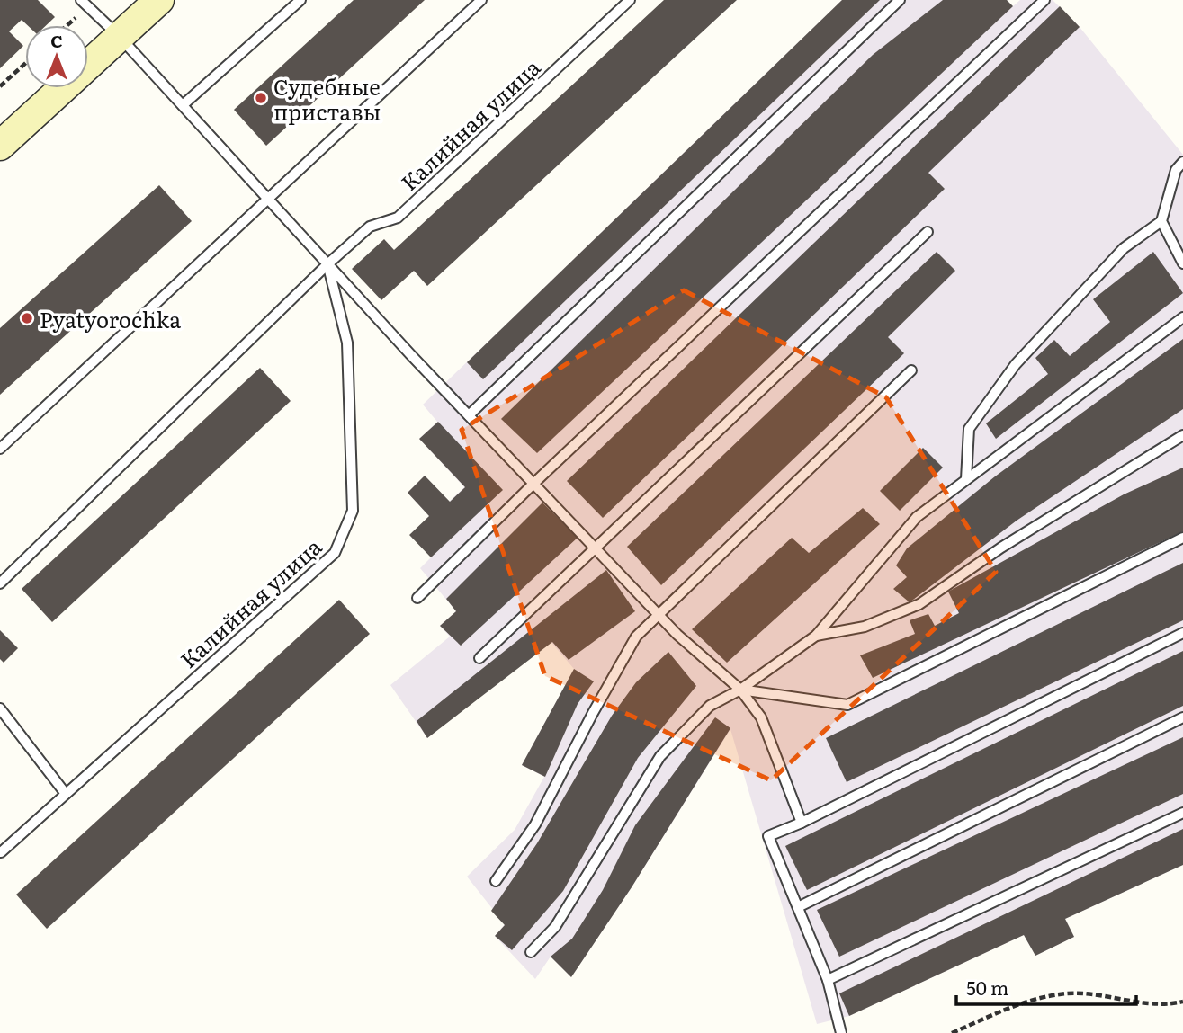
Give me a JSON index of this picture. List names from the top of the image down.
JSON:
{
  "streets": {
    "lane": ["Калийная улица"]
  },
  "places": ["Судебные приставы", "Pyatyorochka"],
  "scale_bar": "50 m",
  "north": "top"
}
